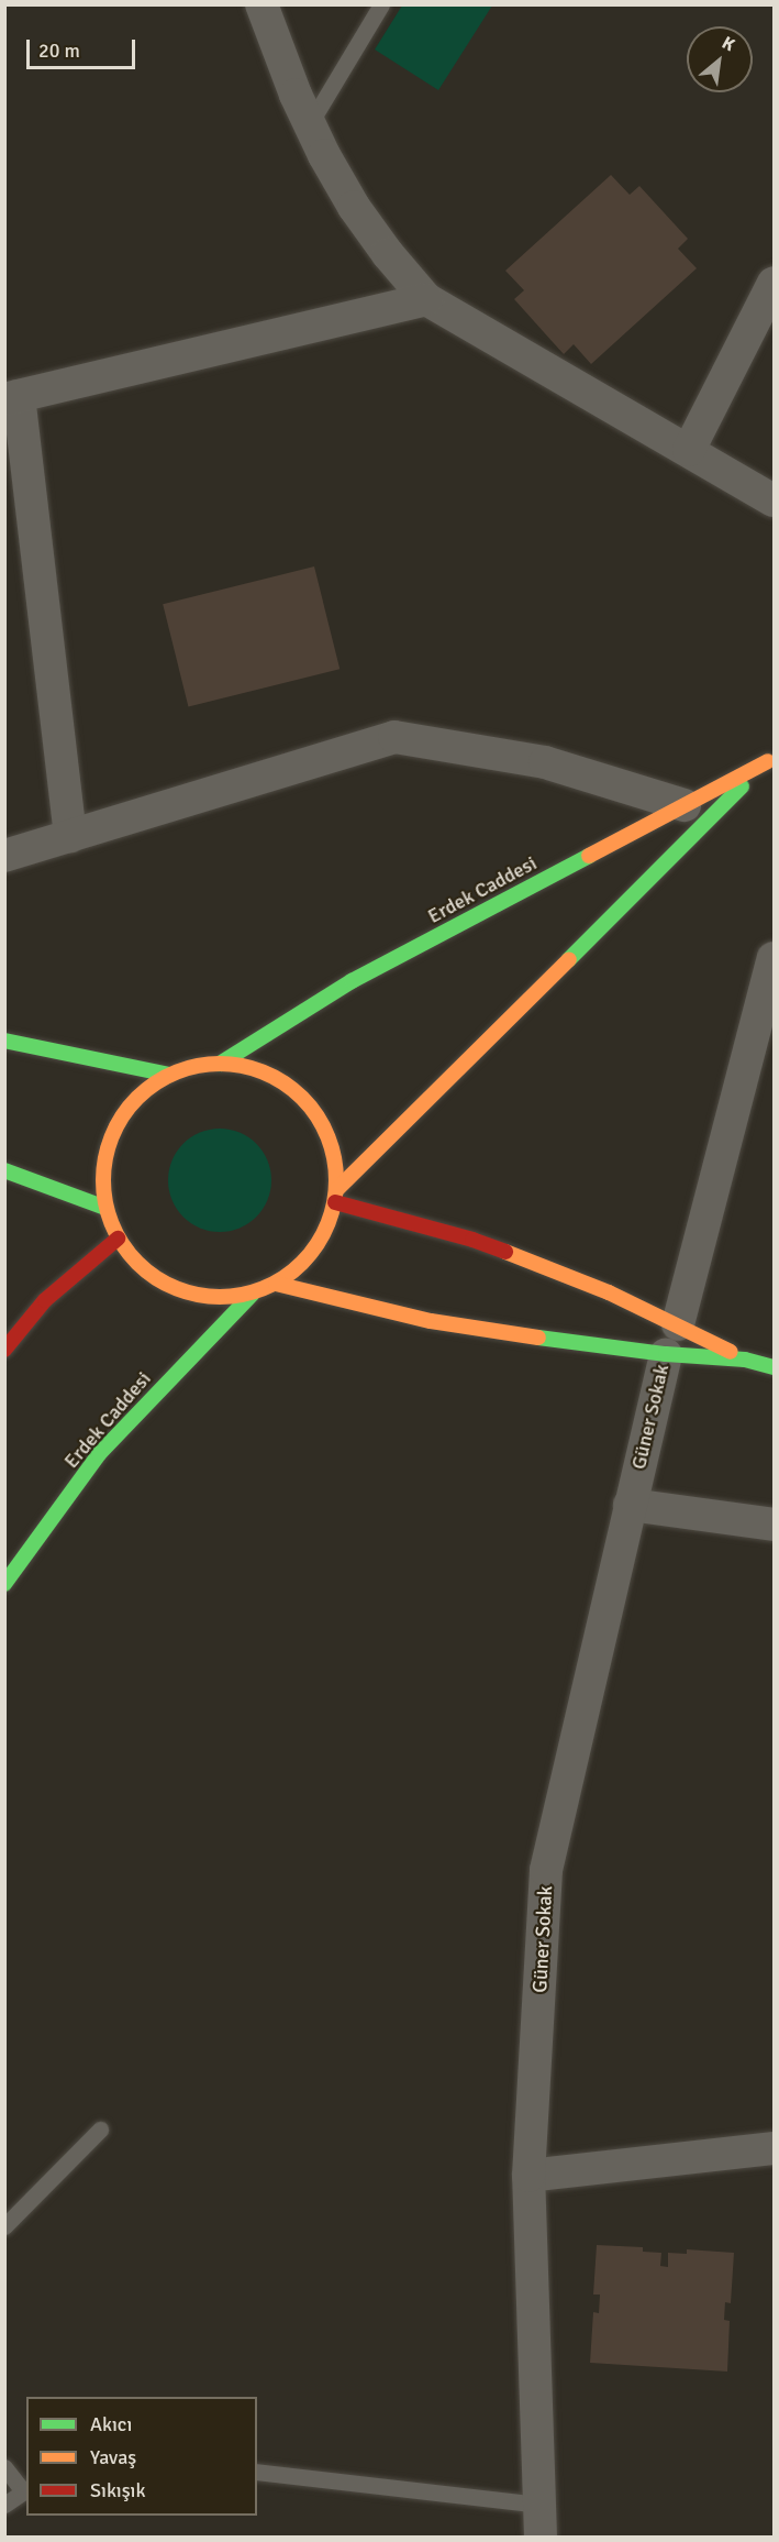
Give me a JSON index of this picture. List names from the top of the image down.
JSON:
{
  "streets": {
    "street": ["Erdek Caddesi", "Güner Sokak"]
  },
  "legend": ["Akıcı", "Yavaş", "Sıkışık"],
  "scale_bar": "20 m",
  "north": "top right"
}
